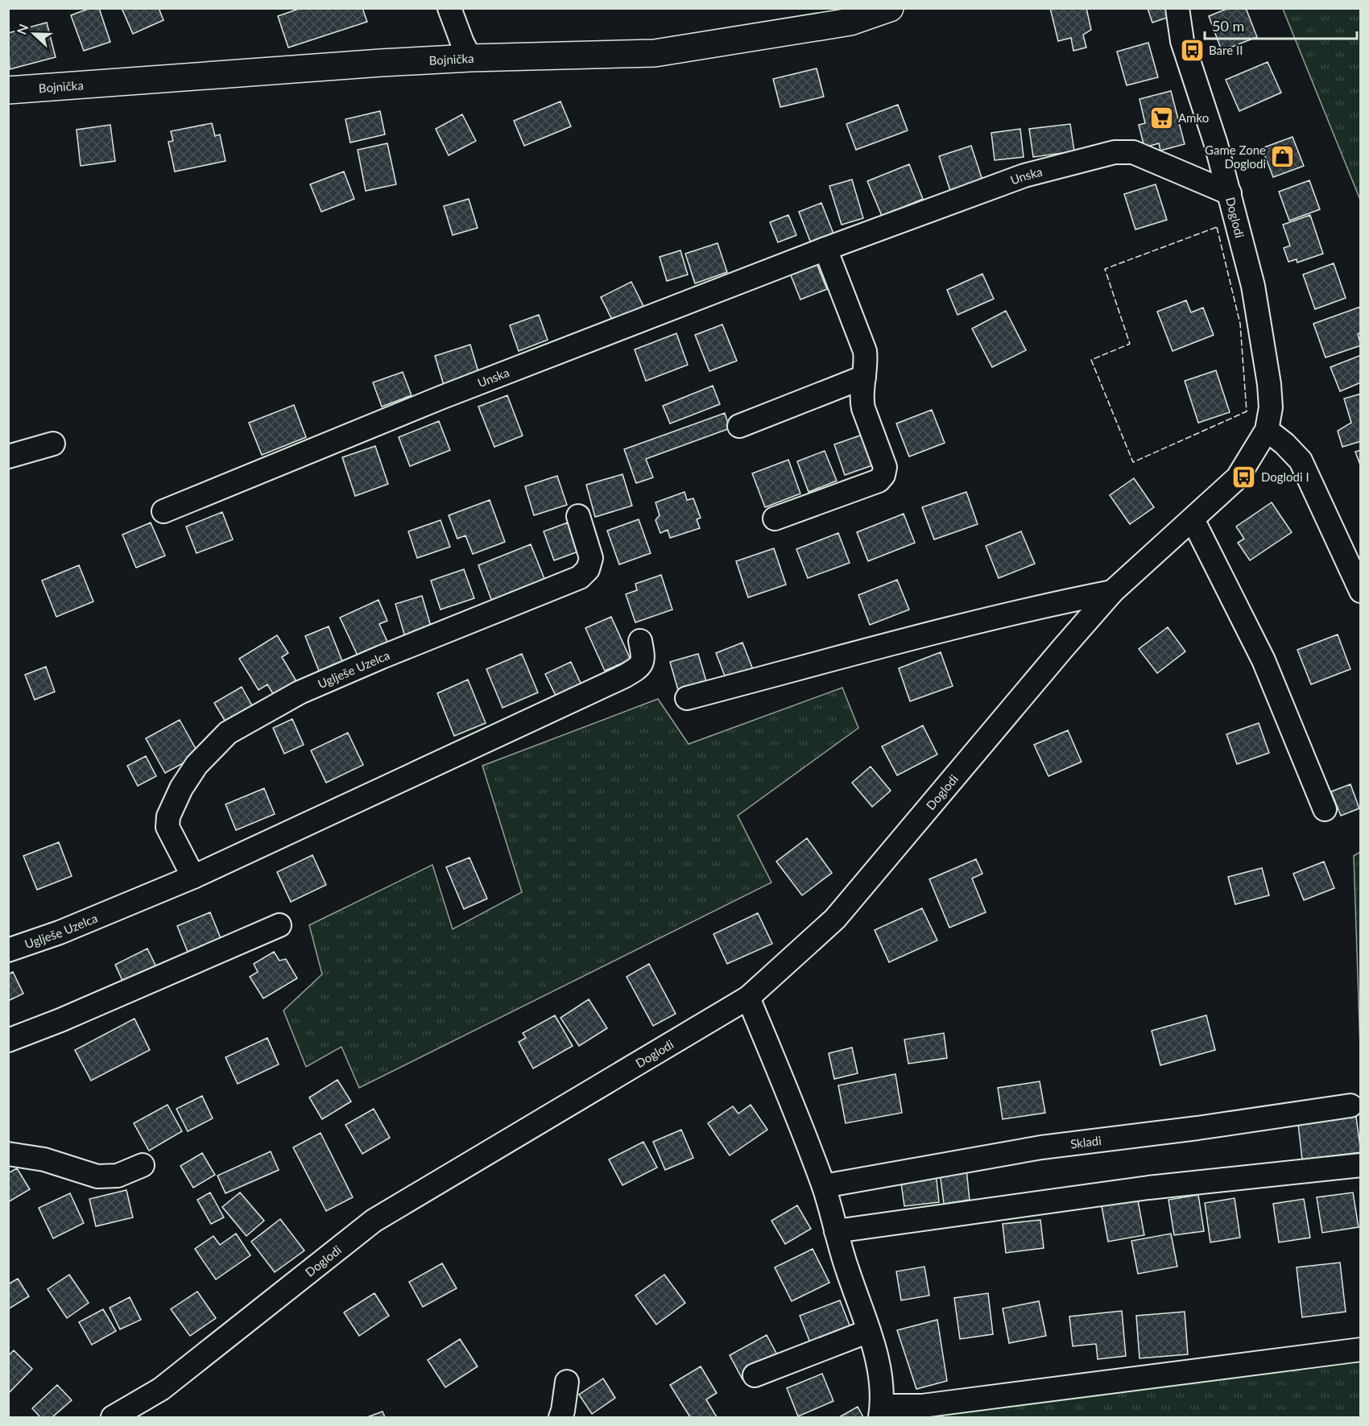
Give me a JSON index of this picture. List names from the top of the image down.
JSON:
{
  "streets": {
    "main road": ["Bojnička"],
    "street": [
      "Unska",
      "Doglodi",
      "Uglješe Uzelca",
      "Skladi"
    ]
  },
  "crossings": [
    ["Unska", "Doglodi"]
  ],
  "places": {
    "bus stop": ["Bare II", "Doglodi I"],
    "supermarket": ["Amko"],
    "shop": ["Game Zone Doglodi"]
  },
  "scale_bar": "50 m",
  "north": "left"
}
